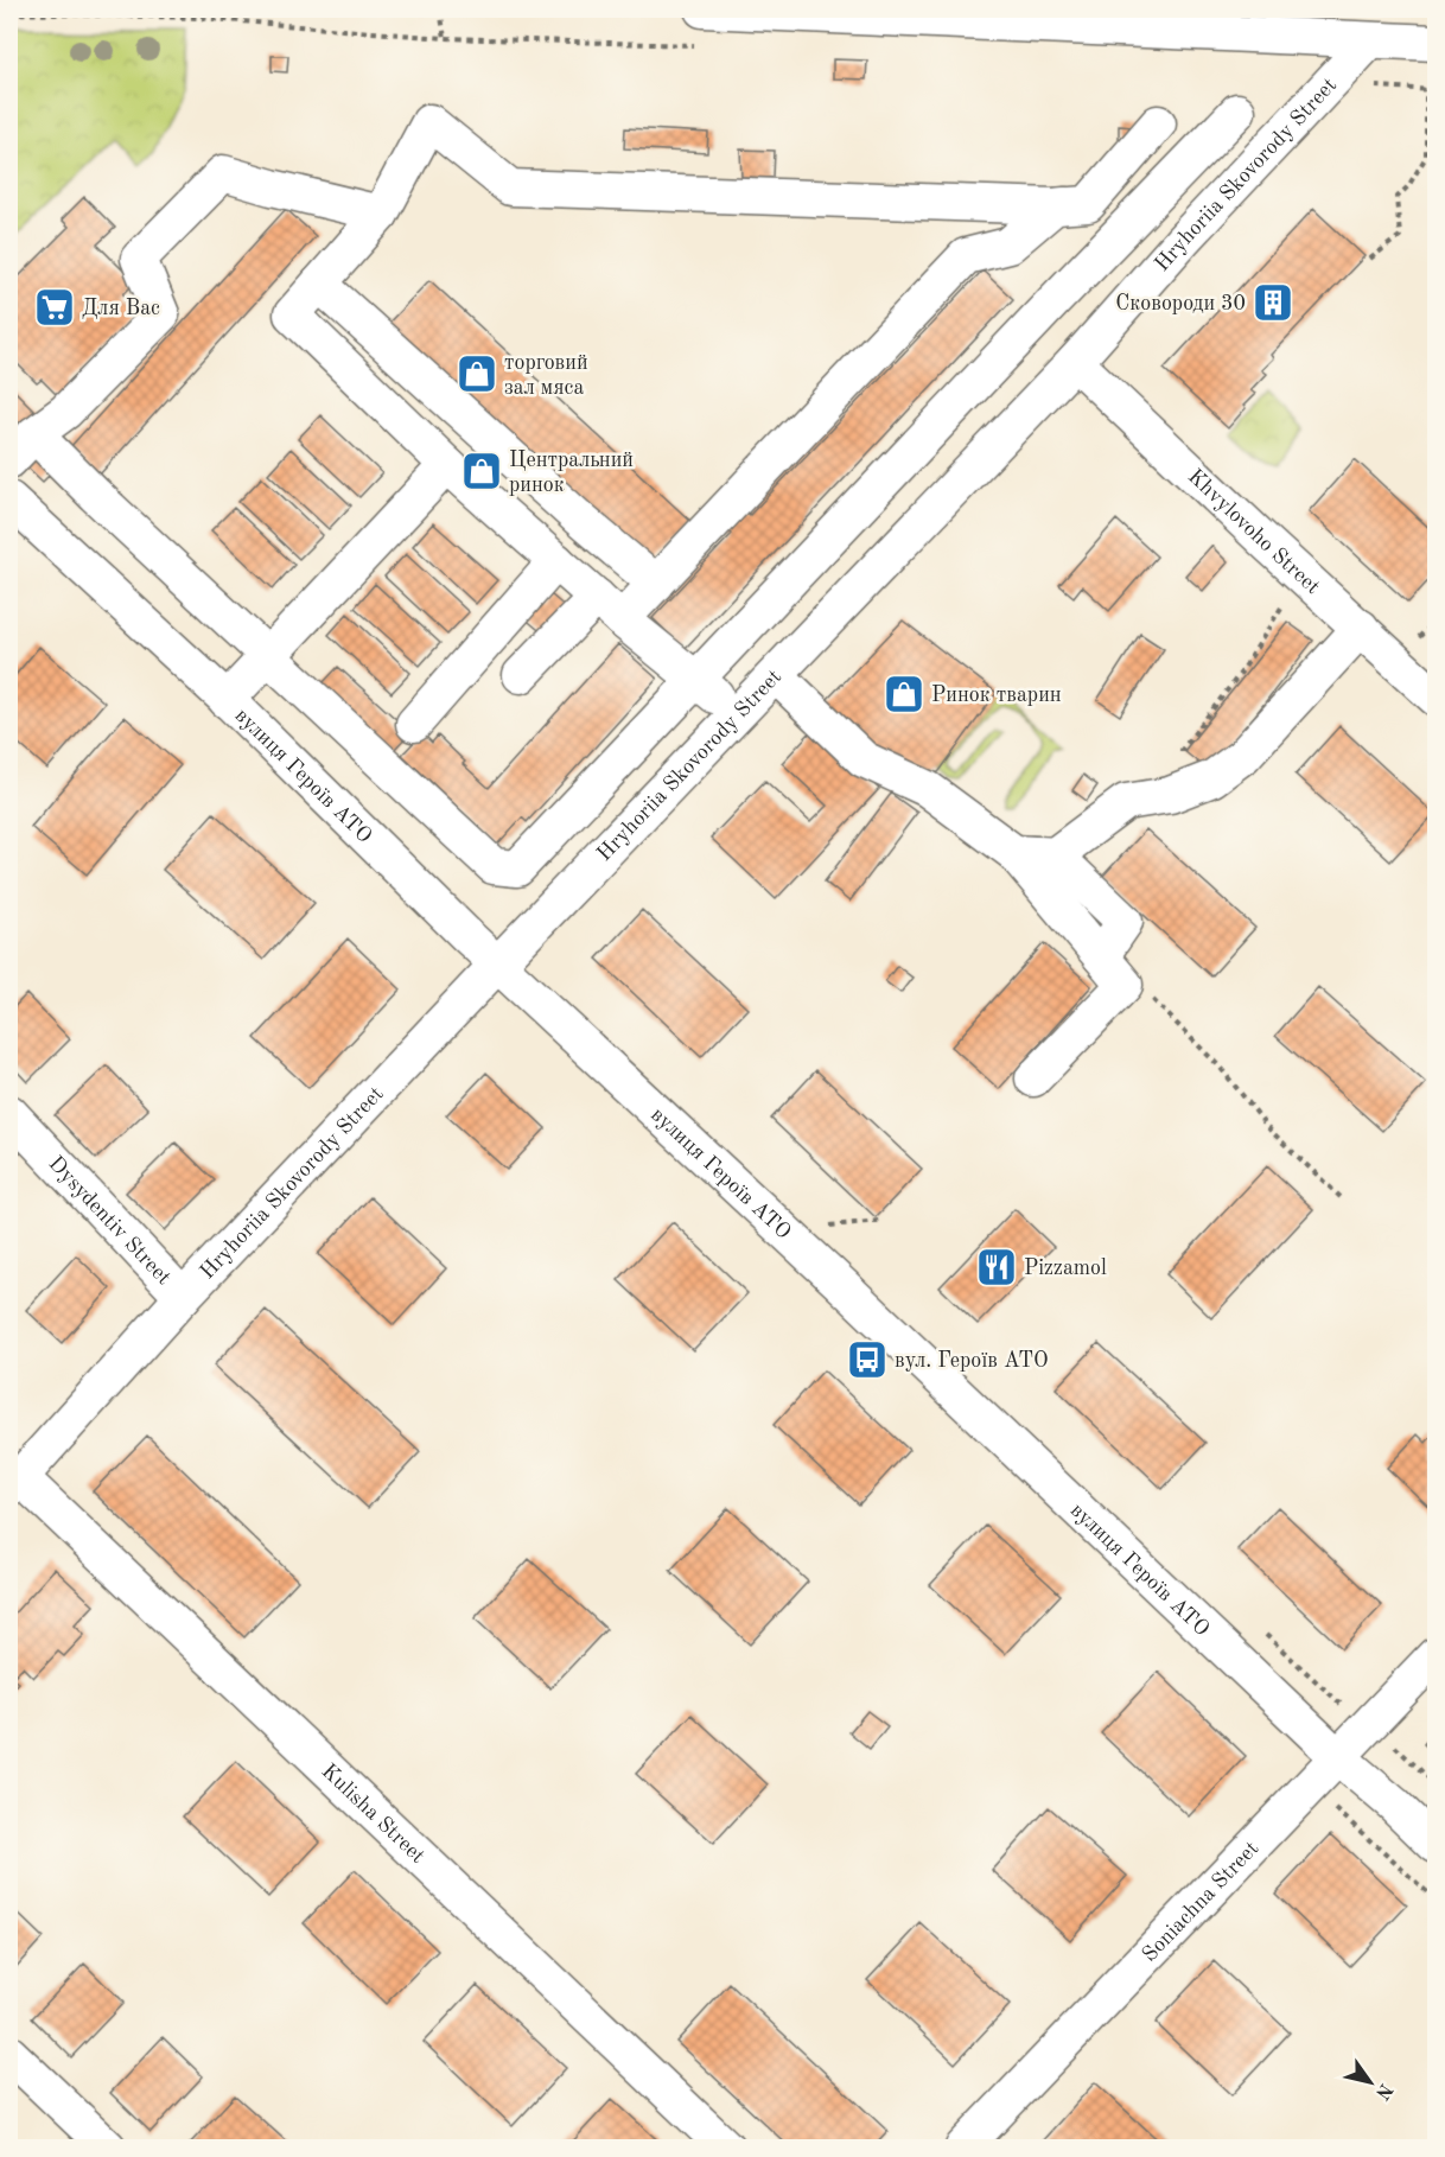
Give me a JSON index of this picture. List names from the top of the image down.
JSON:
{
  "streets": {
    "street": [
      "Hryhoriia Skovorody Street",
      "Khvylovoho Street",
      "вулиця Героїв АТО",
      "Dysydentiv Street",
      "Kulisha Street",
      "Soniachna Street"
    ]
  },
  "crossings": [
    ["Hryhoriia Skovorody Street", "Khvylovoho Street"],
    ["Hryhoriia Skovorody Street", "вулиця Героїв АТО"],
    ["Hryhoriia Skovorody Street", "Dysydentiv Street"],
    ["Hryhoriia Skovorody Street", "Kulisha Street"],
    ["вулиця Героїв АТО", "Soniachna Street"]
  ],
  "places": {
    "building": ["Сковороди 30"],
    "supermarket": ["Для Вас"],
    "shop": ["торговий зал мяса", "Центральний ринок", "Ринок тварин"],
    "restaurant": ["Pizzamol"],
    "bus stop": ["вул. Героїв АТО"]
  },
  "north": "bottom right"
}
